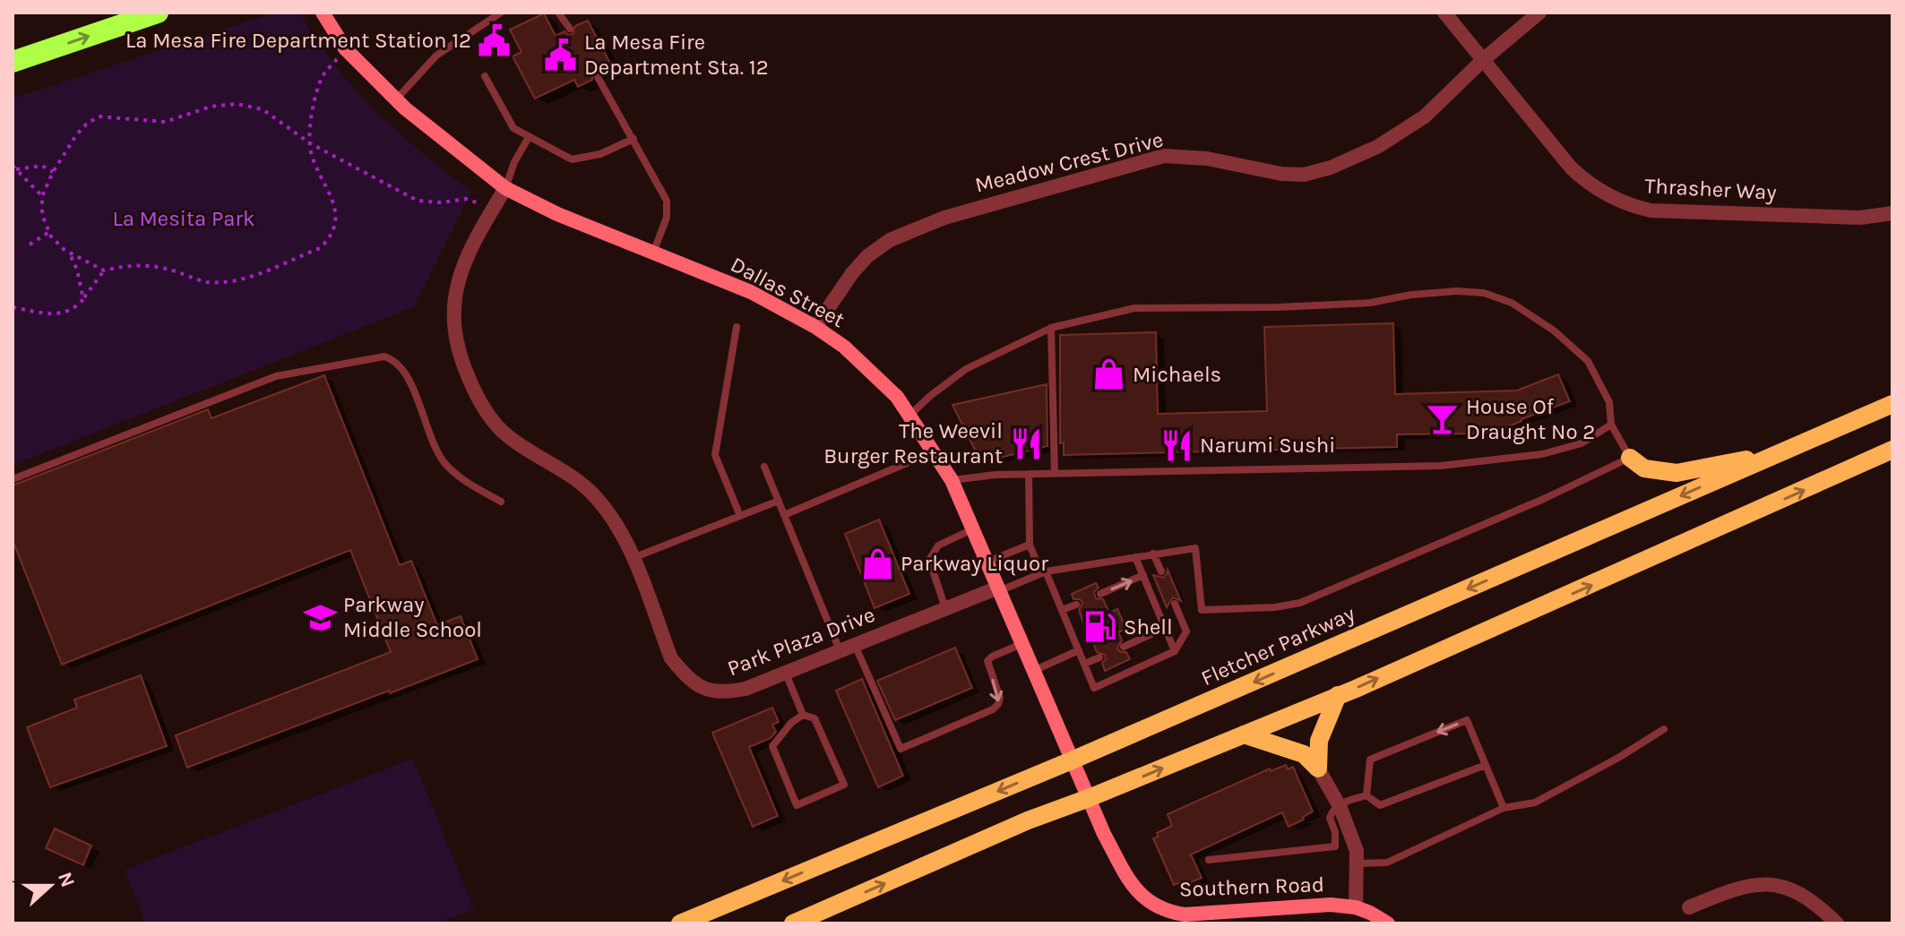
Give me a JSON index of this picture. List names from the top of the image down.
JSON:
{
  "streets": {
    "main road": ["Fletcher Parkway"],
    "street": [
      "Meadow Crest Drive",
      "Thrasher Way",
      "Dallas Street",
      "Park Plaza Drive",
      "Southern Road"
    ]
  },
  "crossings": [
    ["Meadow Crest Drive", "Thrasher Way"],
    ["Meadow Crest Drive", "Dallas Street"],
    ["Dallas Street", "Park Plaza Drive"],
    ["Dallas Street", "Fletcher Parkway"],
    ["Dallas Street", "Southern Road"],
    ["Fletcher Parkway", "Southern Road"]
  ],
  "parks": ["La Mesita Park"],
  "places": {
    "public building": ["La Mesa Fire Department Station 12", "La Mesa Fire Department Sta. 12"],
    "shop": ["Michaels", "Parkway Liquor"],
    "bar": ["House Of Draught No 2"],
    "restaurant": ["The Weevil Burger Restaurant", "Narumi Sushi"],
    "school or university": ["Parkway Middle School"],
    "fuel station": ["Shell"]
  },
  "north": "right"
}
